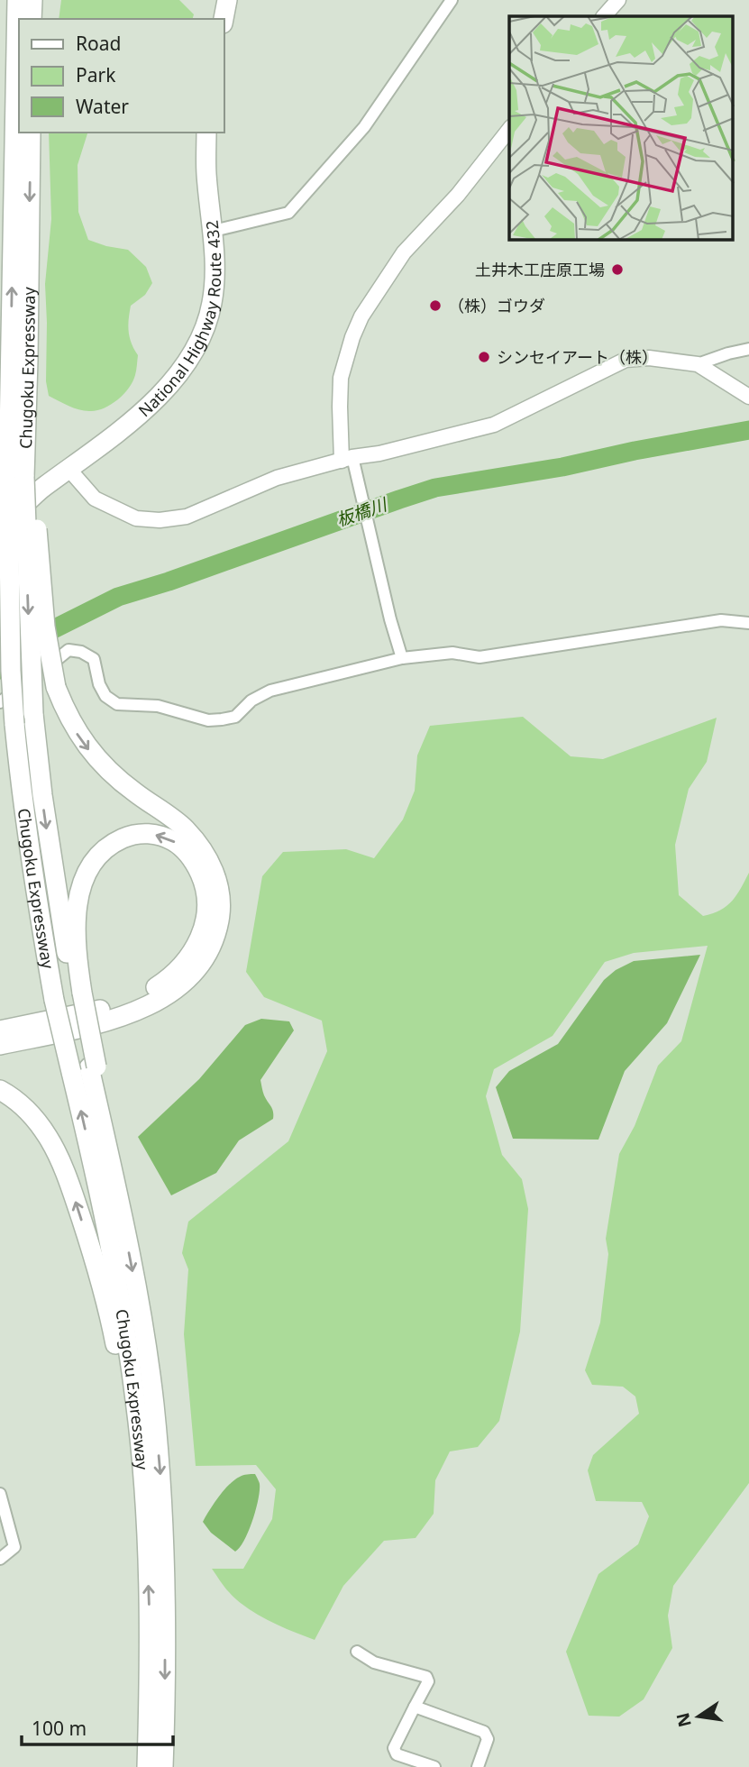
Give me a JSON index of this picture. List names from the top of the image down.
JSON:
{
  "streets": {
    "highway": ["National Highway Route 432", "Chugoku Expressway"]
  },
  "water": ["板橋川"],
  "places": ["土井木工庄原工場", "（株）ゴウダ", "シンセイアート（株）"],
  "legend": ["Road", "Park", "Water"],
  "scale_bar": "100 m",
  "north": "left"
}
